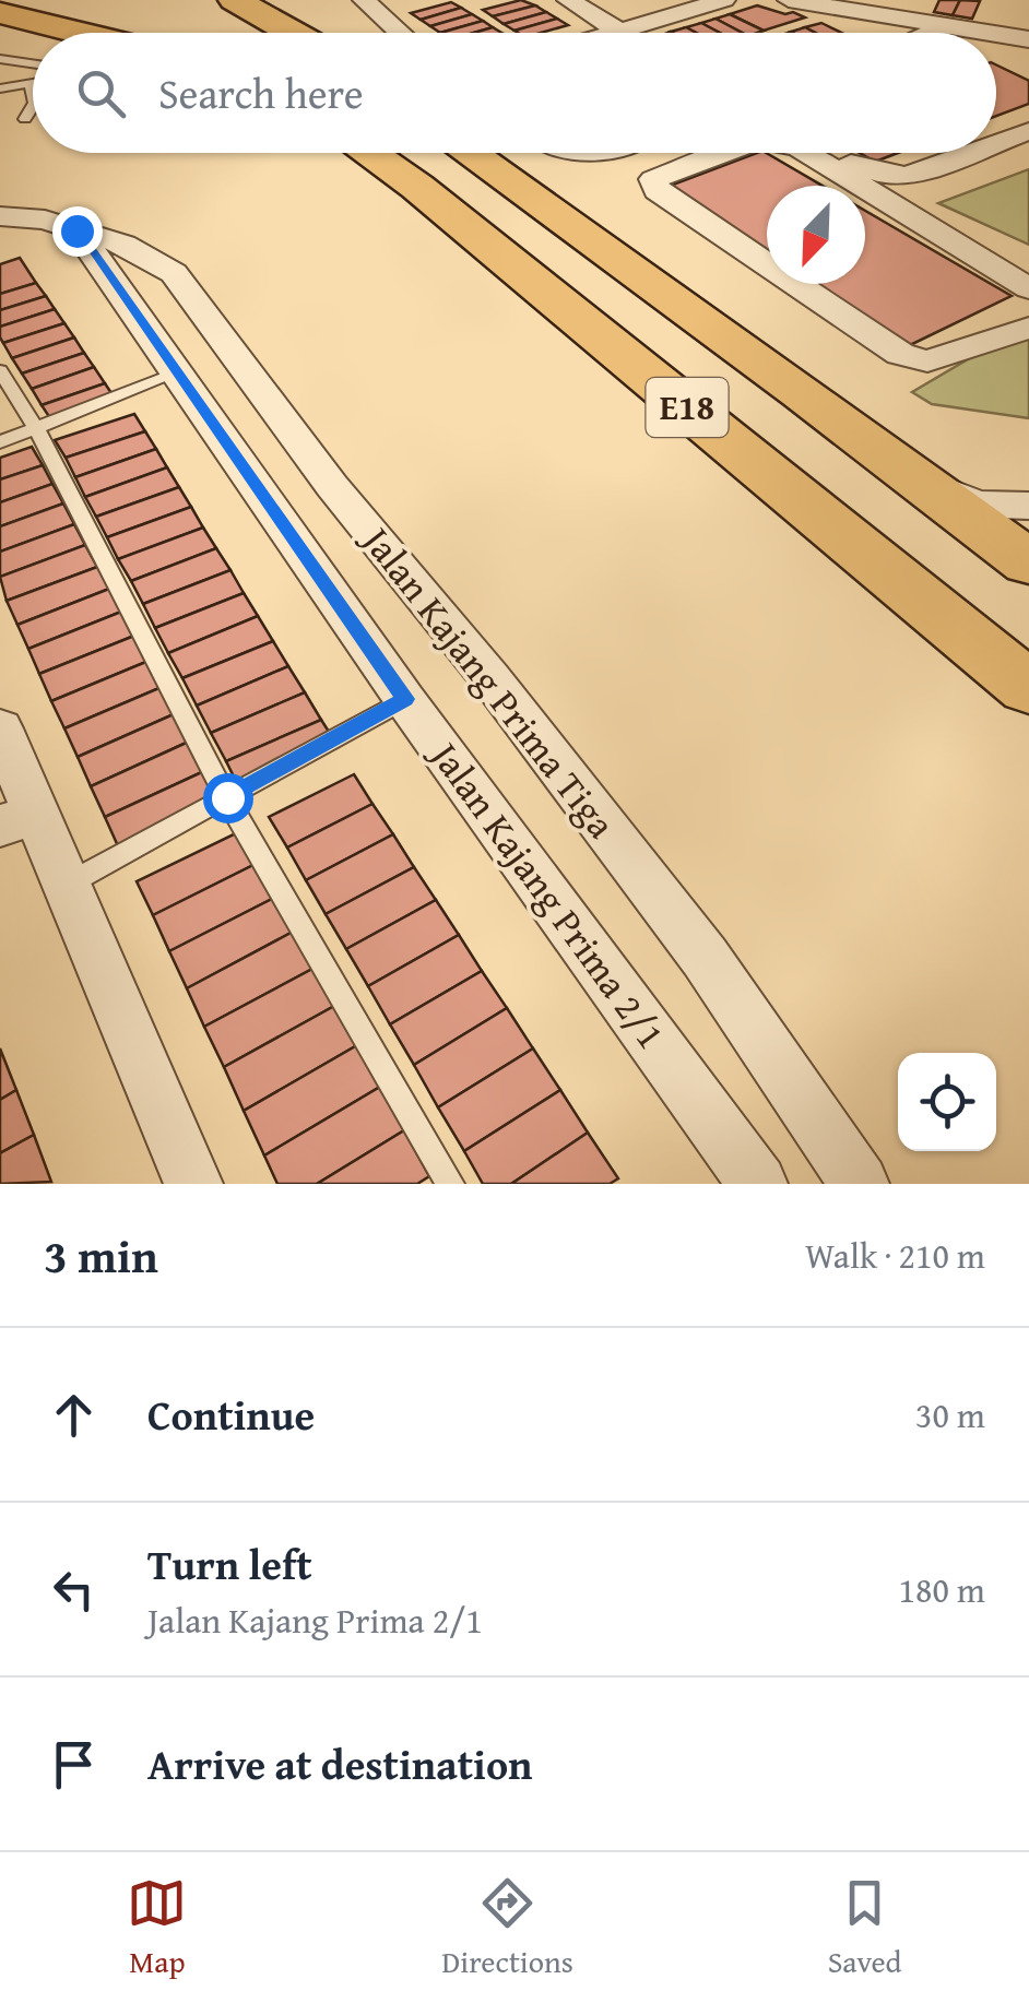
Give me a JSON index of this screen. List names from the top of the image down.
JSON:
{
  "streets": {
    "highway": ["E18"],
    "street": ["Jalan Kajang Prima Tiga", "Jalan Kajang Prima 2/1"]
  },
  "crossings": [
    ["Jalan Kajang Prima Tiga", "Jalan Kajang Prima 2/1"]
  ],
  "north": "bottom left",
  "page": {
    "search": "Search here",
    "heading": ["3 min", "Walk · 210 m"],
    "list": [
      ["Continue", "30 m"],
      ["Turn left", "Jalan Kajang Prima 2/1", "180 m"],
      "Arrive at destination"
    ],
    "nav": ["Map", "Directions", "Saved"]
  }
}
